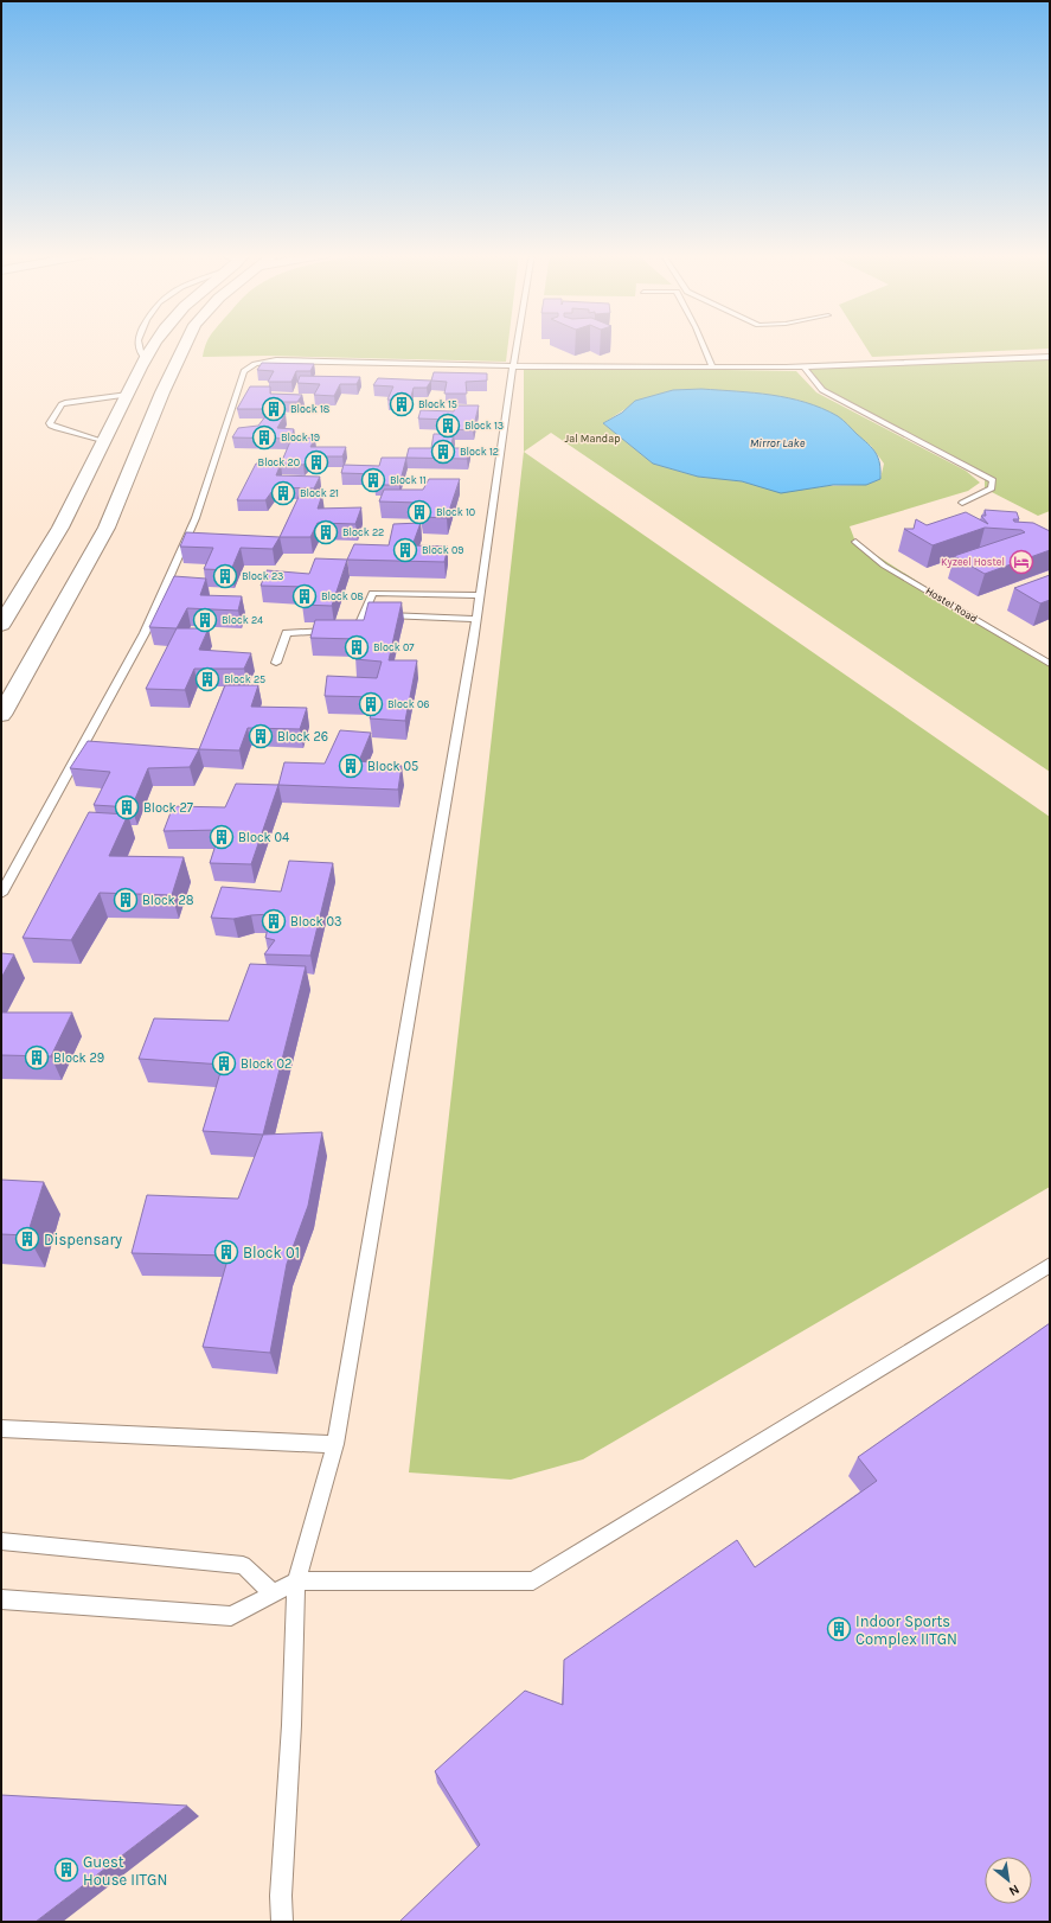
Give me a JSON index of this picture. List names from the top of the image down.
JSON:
{
  "streets": {
    "lane": ["Hostel Road"]
  },
  "water": ["Mirror Lake"],
  "parks": ["Jal Mandap"],
  "places": {
    "building": [
      "Block 15",
      "Block 18",
      "Block 13",
      "Block 19",
      "Block 12",
      "Block 20",
      "Block 11",
      "Block 21",
      "Block 10",
      "Block 22",
      "Block 09",
      "Block 23",
      "Block 08",
      "Block 24",
      "Block 07",
      "Block 25",
      "Block 06",
      "Block 26",
      "Block 05",
      "Block 27",
      "Block 04",
      "Block 28",
      "Block 03",
      "Block 29",
      "Block 02",
      "Dispensary",
      "Block 01",
      "Indoor Sports Complex IITGN",
      "Guest House IITGN"
    ],
    "hotel": ["Kyzeel Hostel"]
  },
  "north": "bottom right"
}
